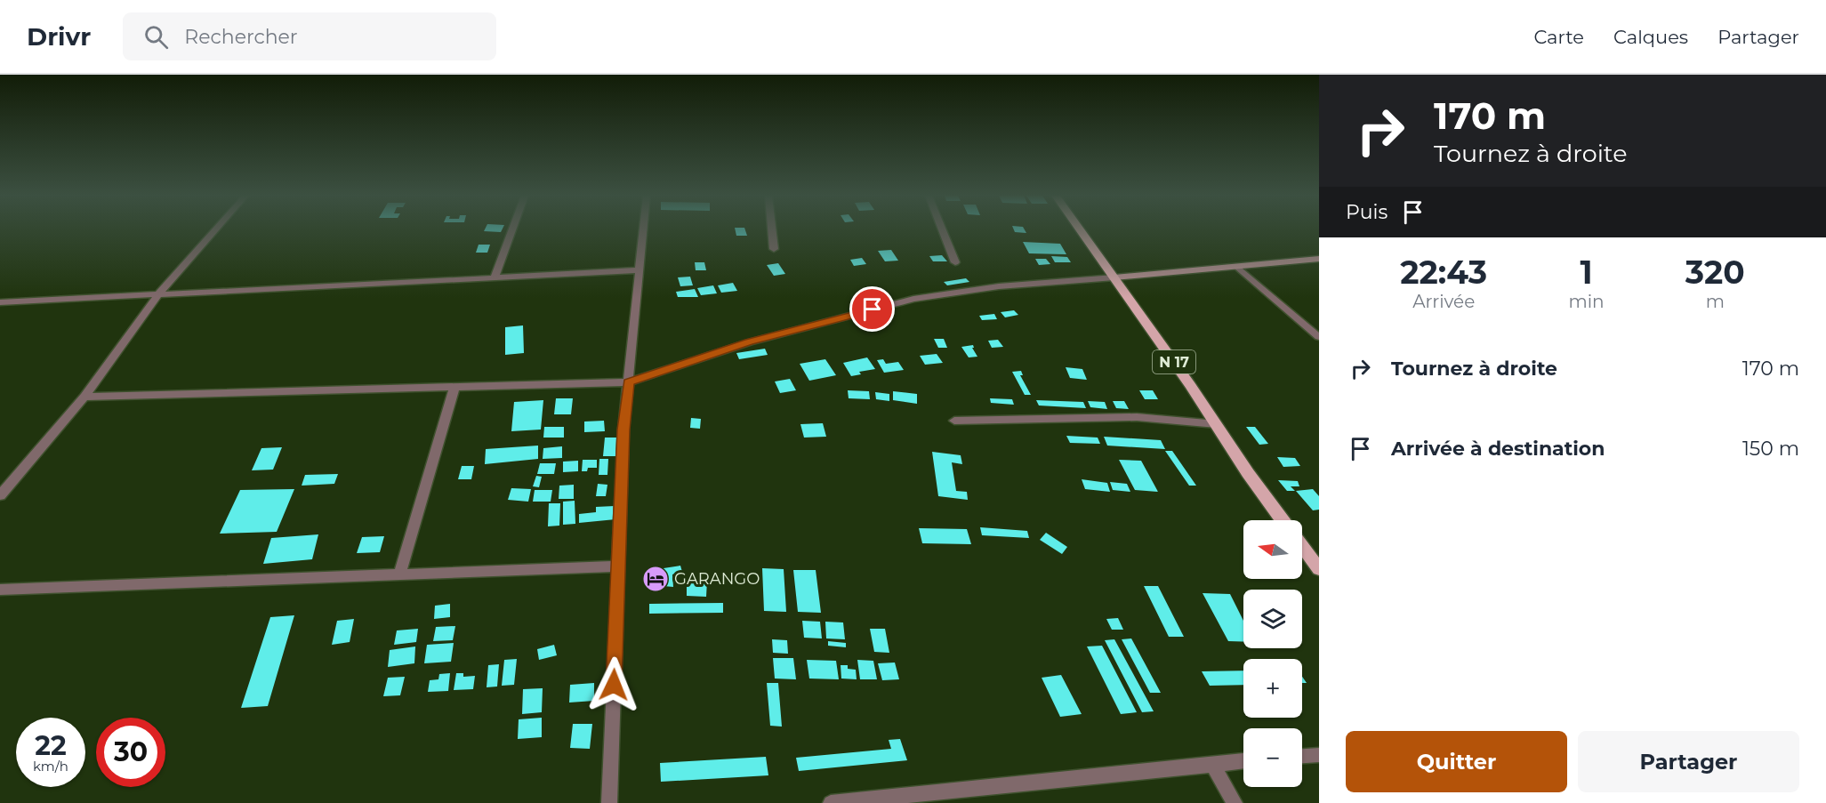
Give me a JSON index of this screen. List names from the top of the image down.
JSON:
{
  "streets": {
    "main road": ["N 17"]
  },
  "places": {
    "hotel": ["GARANGO"]
  },
  "north": "left",
  "page": {
    "header": "Drivr",
    "search": "Rechercher",
    "nav": ["Carte", "Calques", "Partager"],
    "turn": ["170 m", "Tournez à droite"],
    "then": "Puis",
    "eta": [
      "22:43",
      "Arrivée",
      "1",
      "min",
      "320",
      "m"
    ],
    "list": [
      {
        "name": "Tournez à droite",
        "value": "170 m"
      },
      {
        "name": "Arrivée à destination",
        "value": "150 m"
      }
    ],
    "map_buttons": ["+", "−"],
    "speed": "22 km/h",
    "limit": "30",
    "buttons": ["Quitter", "Partager"]
  }
}
